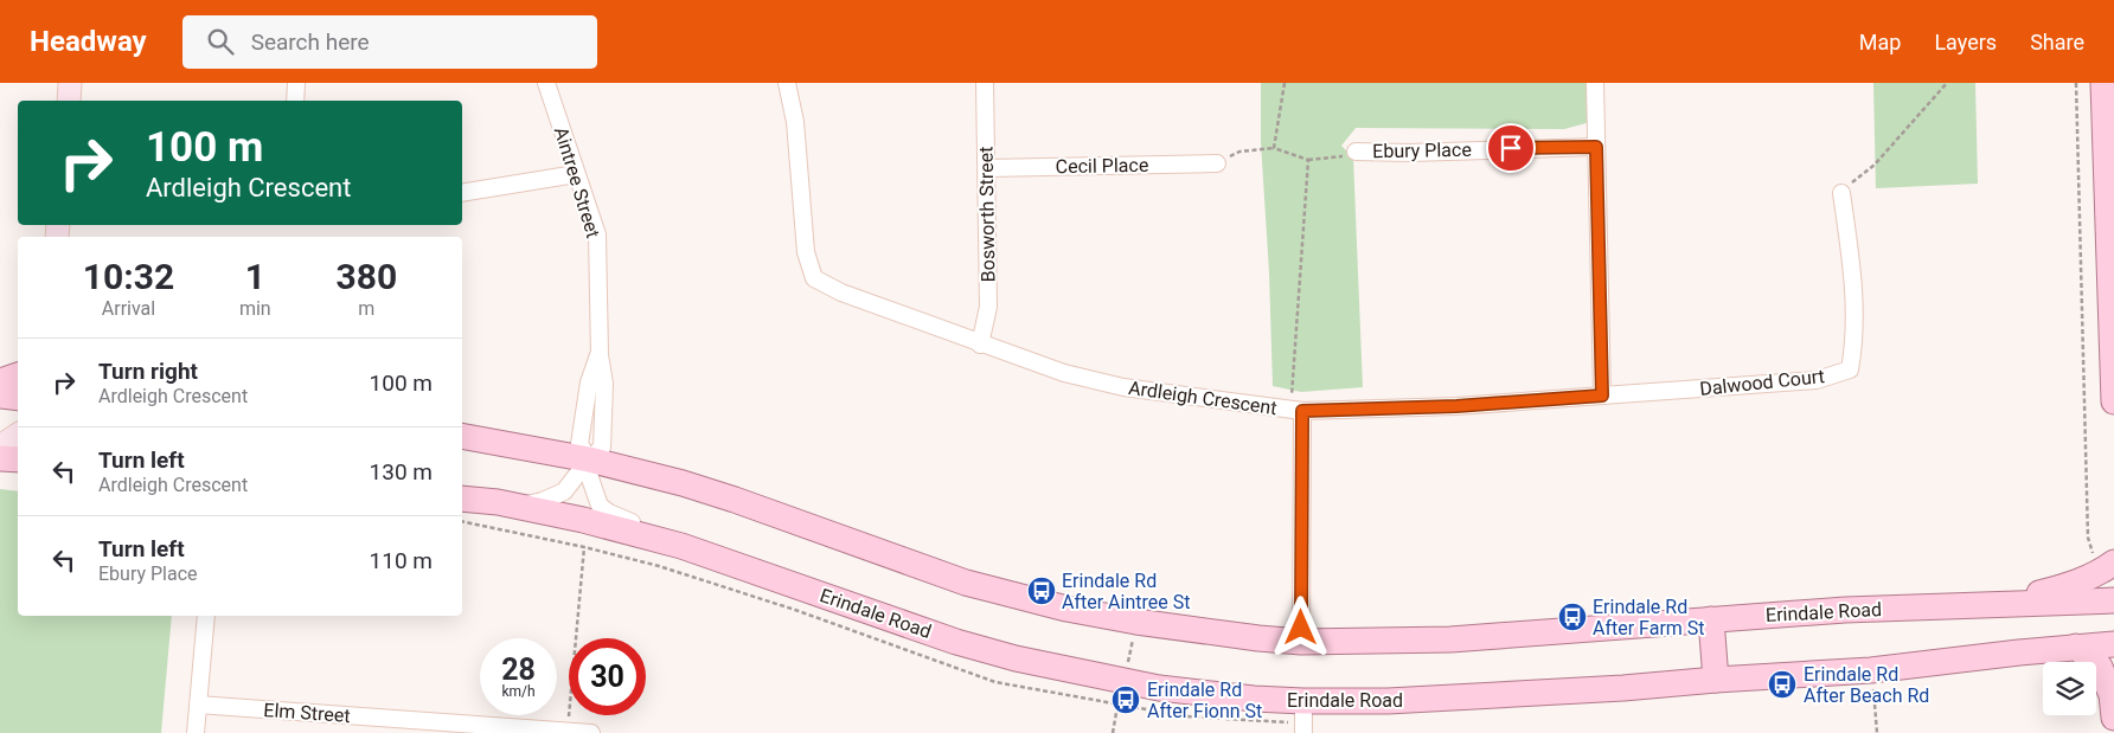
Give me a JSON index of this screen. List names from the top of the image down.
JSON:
{
  "streets": {
    "main road": ["Erindale Road"],
    "street": [
      "Ebury Place",
      "Cecil Place",
      "Aintree Street",
      "Bosworth Street",
      "Dalwood Court",
      "Ardleigh Crescent",
      "Elm Street"
    ]
  },
  "crossings": [
    ["Cecil Place", "Bosworth Street"],
    ["Aintree Street", "Erindale Road"],
    ["Bosworth Street", "Ardleigh Crescent"],
    ["Dalwood Court", "Ardleigh Crescent"]
  ],
  "places": {
    "bus stop": [
      "Erindale Rd After Aintree St",
      "Erindale Rd After Farm St",
      "Erindale Rd After Beach Rd",
      "Erindale Rd After Fionn St"
    ]
  },
  "page": {
    "header": "Headway",
    "search": "Search here",
    "nav": ["Map", "Layers", "Share"],
    "turn": ["100 m", "Ardleigh Crescent"],
    "eta": [
      "10:32",
      "Arrival",
      "1",
      "min",
      "380",
      "m"
    ],
    "list": [
      {
        "name": "Turn right",
        "note": "Ardleigh Crescent",
        "value": "100 m"
      },
      {
        "name": "Turn left",
        "note": "Ardleigh Crescent",
        "value": "130 m"
      },
      {
        "name": "Turn left",
        "note": "Ebury Place",
        "value": "110 m"
      }
    ],
    "speed": "28 km/h",
    "limit": "30"
  }
}
